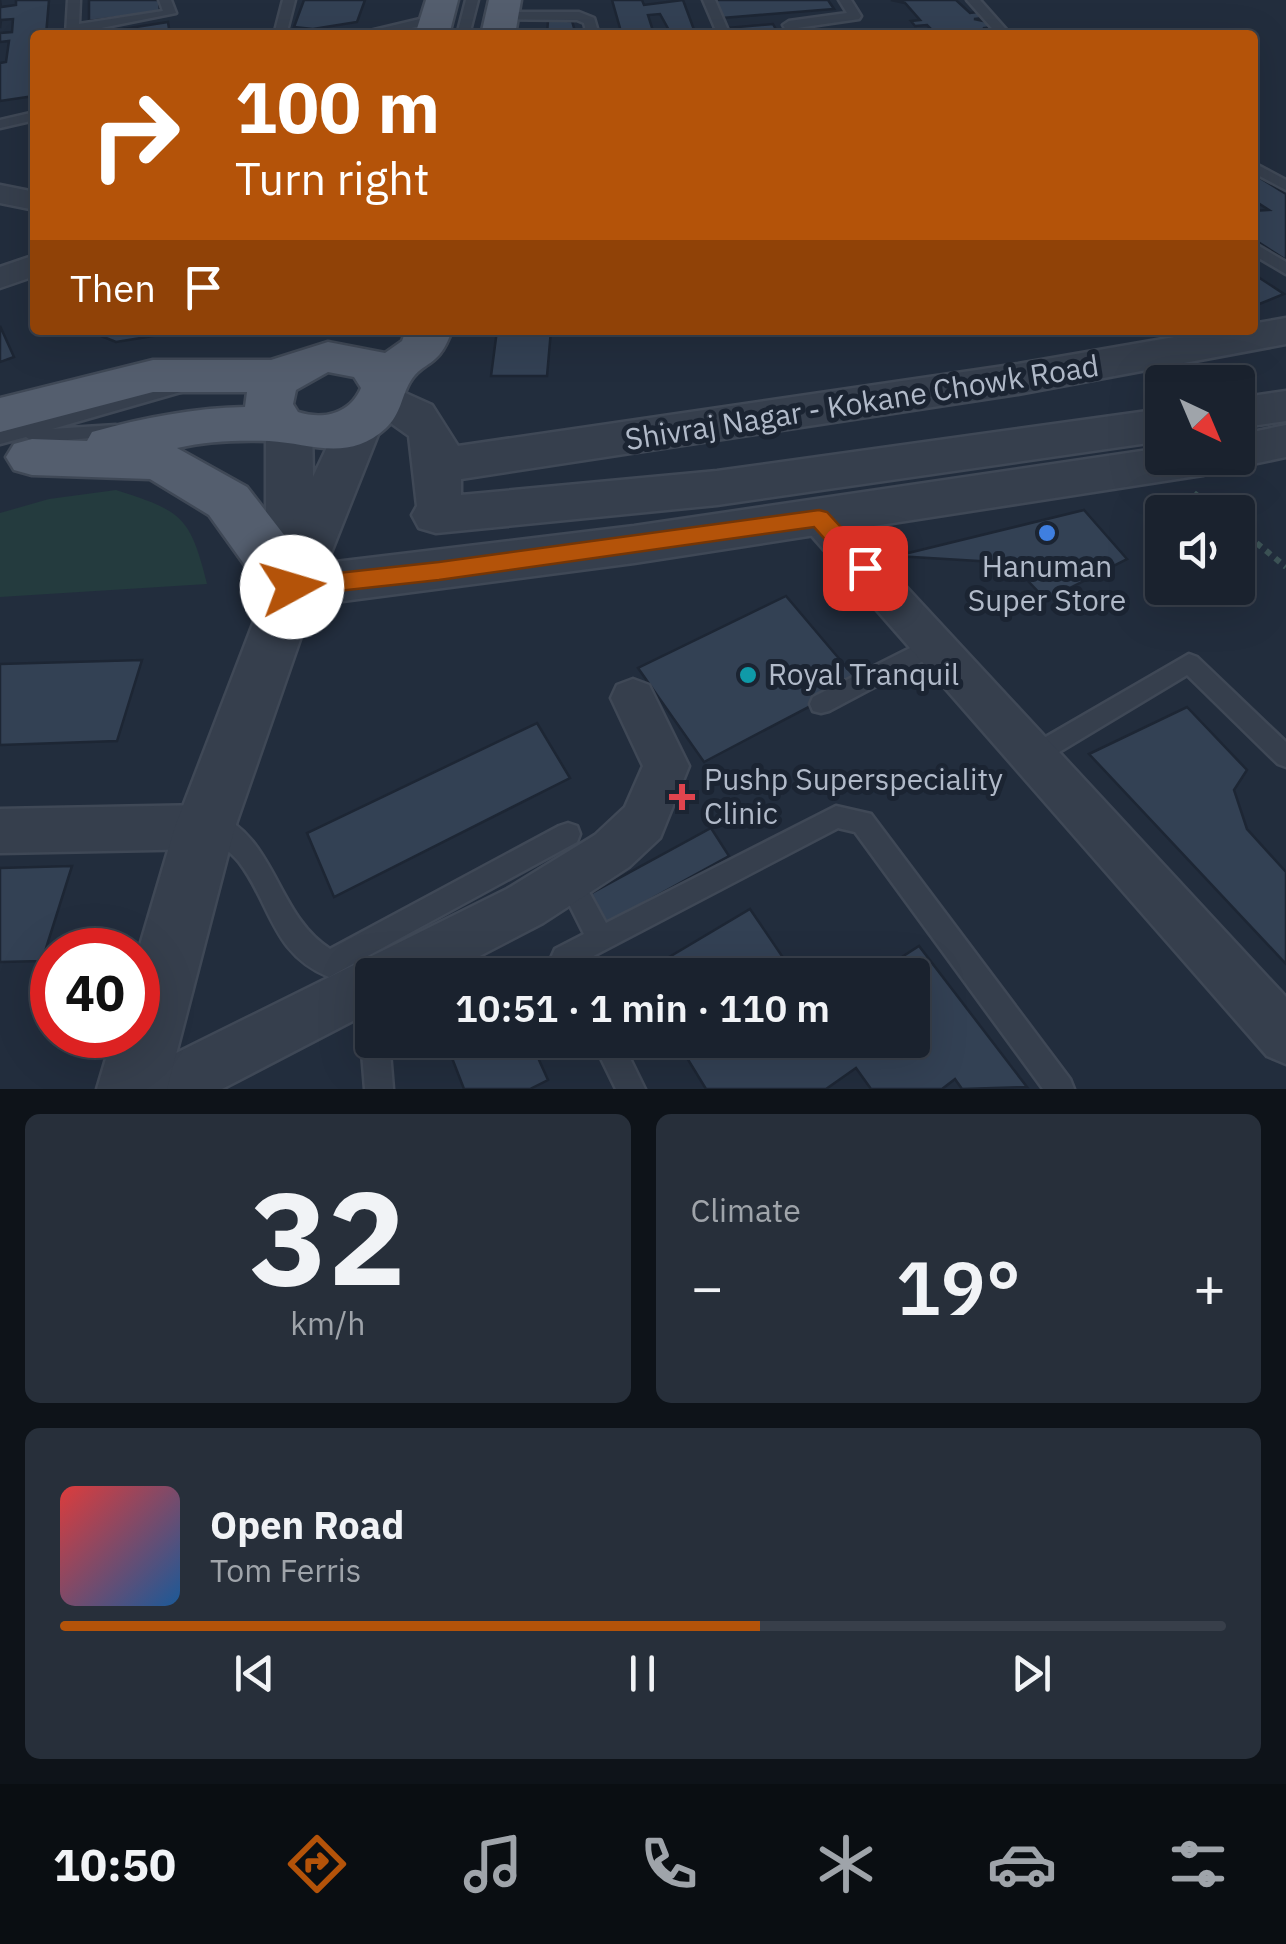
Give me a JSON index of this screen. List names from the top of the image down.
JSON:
{
  "streets": {
    "street": ["Shivraj Nagar - Kokane Chowk Road"]
  },
  "places": {
    "other": ["Hanuman Super Store", "Royal Tranquil"],
    "health": ["Pushp Superspeciality Clinic"]
  },
  "north": "bottom right",
  "page": {
    "turn": ["100 m", "Turn right"],
    "then": "Then",
    "limit": "40",
    "trip": "10:51 · 1 min · 110 m",
    "tile": [
      ["32", "km/h"],
      "Climate"
    ],
    "heat": ["−", "19°", "+"],
    "song": ["Open Road", "Tom Ferris"],
    "tabs": "10:50"
  }
}
